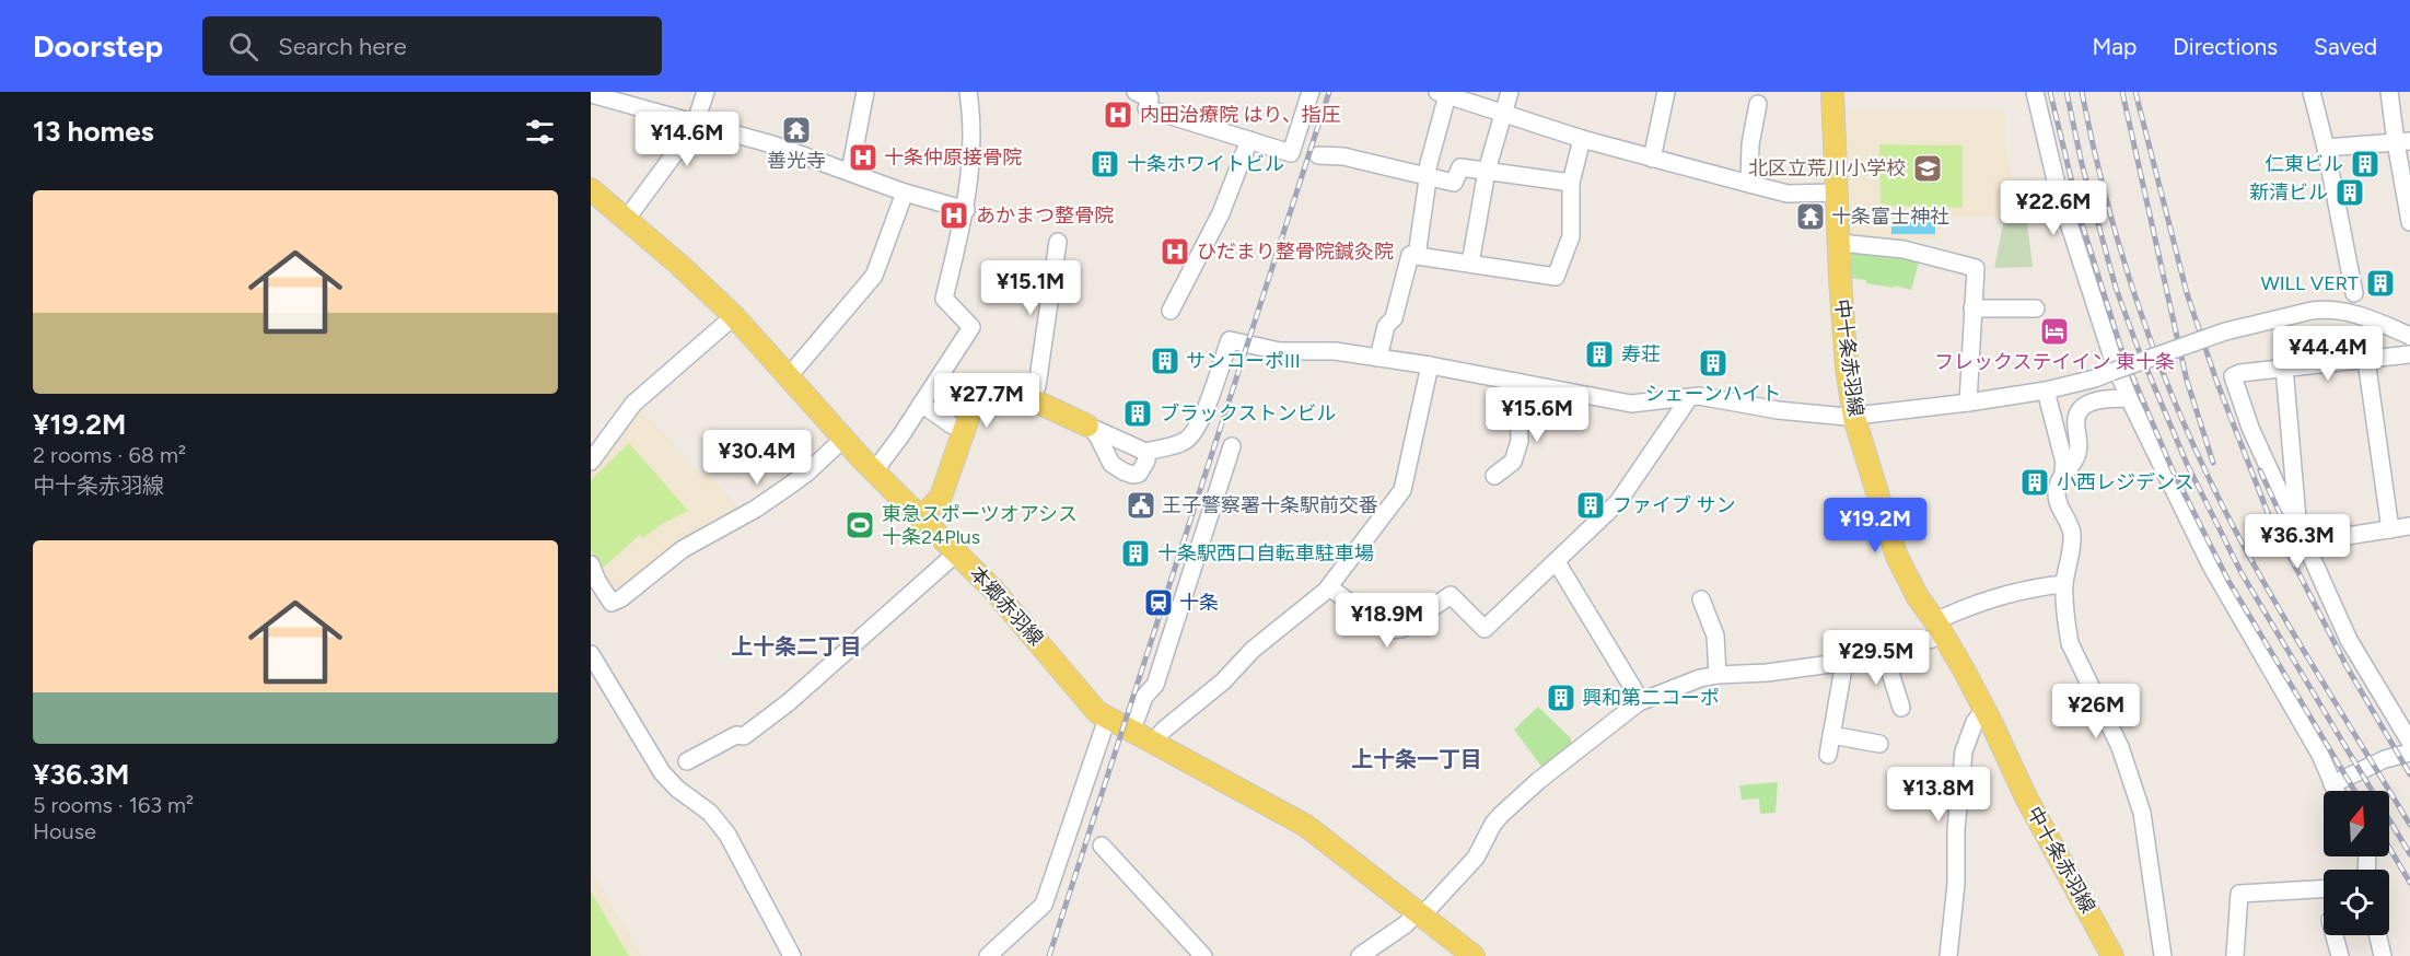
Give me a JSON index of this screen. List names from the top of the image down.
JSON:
{
  "streets": {
    "main road": ["中十条赤羽線", "本郷赤羽線"]
  },
  "districts": ["上十条二丁目", "上十条一丁目"],
  "places": {
    "hospital": [
      "内田治療院 はり、指圧",
      "十条仲原接骨院",
      "あかまつ整骨院",
      "ひだまり整骨院鍼灸院"
    ],
    "temple": ["善光寺", "十条富士神社"],
    "building": [
      "十条ホワイトビル",
      "仁東ビル",
      "新清ビル",
      "WILL VERT",
      "寿荘",
      "サンコーポIII",
      "シェーンハイト",
      "ブラックストンビル",
      "小西レジデンス",
      "ファイブ サン",
      "十条駅西口自転車駐車場",
      "興和第二コーポ"
    ],
    "school or university": ["北区立荒川小学校"],
    "hotel": ["フレックステイイン 東十条"],
    "public building": ["王子警察署十条駅前交番"],
    "sports": ["東急スポーツオアシス 十条24Plus"],
    "station": ["十条"]
  },
  "north": "top",
  "page": {
    "header": "Doorstep",
    "search": "Search here",
    "nav": ["Map", "Directions", "Saved"],
    "heading": "13 homes",
    "price": [
      "¥14.6M",
      "¥22.6M",
      "¥15.1M",
      "¥44.4M",
      "¥27.7M",
      "¥15.6M",
      "¥30.4M",
      "¥19.2M",
      "¥36.3M",
      "¥18.9M",
      "¥29.5M",
      "¥26M",
      "¥13.8M"
    ],
    "list": [
      {
        "name": "¥19.2M",
        "note": "2 rooms · 68 m² · 中十条赤羽線"
      },
      {
        "name": "¥36.3M",
        "note": "5 rooms · 163 m² · House"
      }
    ]
  }
}
